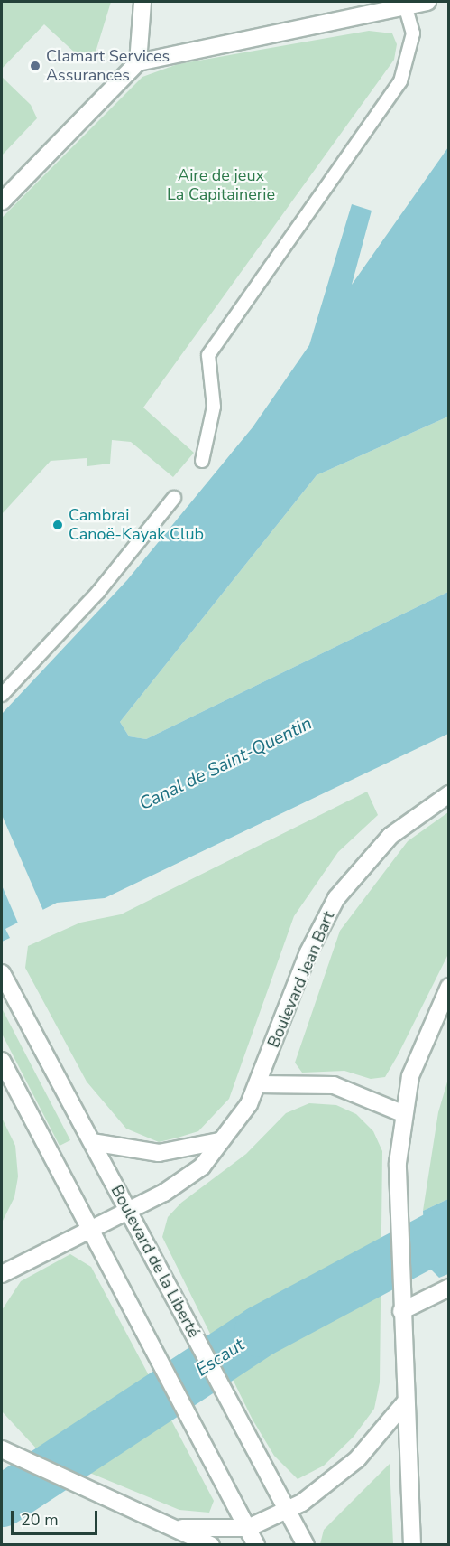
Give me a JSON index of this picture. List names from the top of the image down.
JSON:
{
  "streets": {
    "street": ["Boulevard Jean Bart", "Boulevard de la Liberté"]
  },
  "crossings": [
    ["Boulevard Jean Bart", "Boulevard de la Liberté"]
  ],
  "water": ["Canal de Saint-Quentin", "Escaut"],
  "parks": ["Aire de jeux La Capitainerie"],
  "places": ["Clamart Services Assurances", "Cambrai Canoë-Kayak Club"],
  "scale_bar": "20 m"
}
